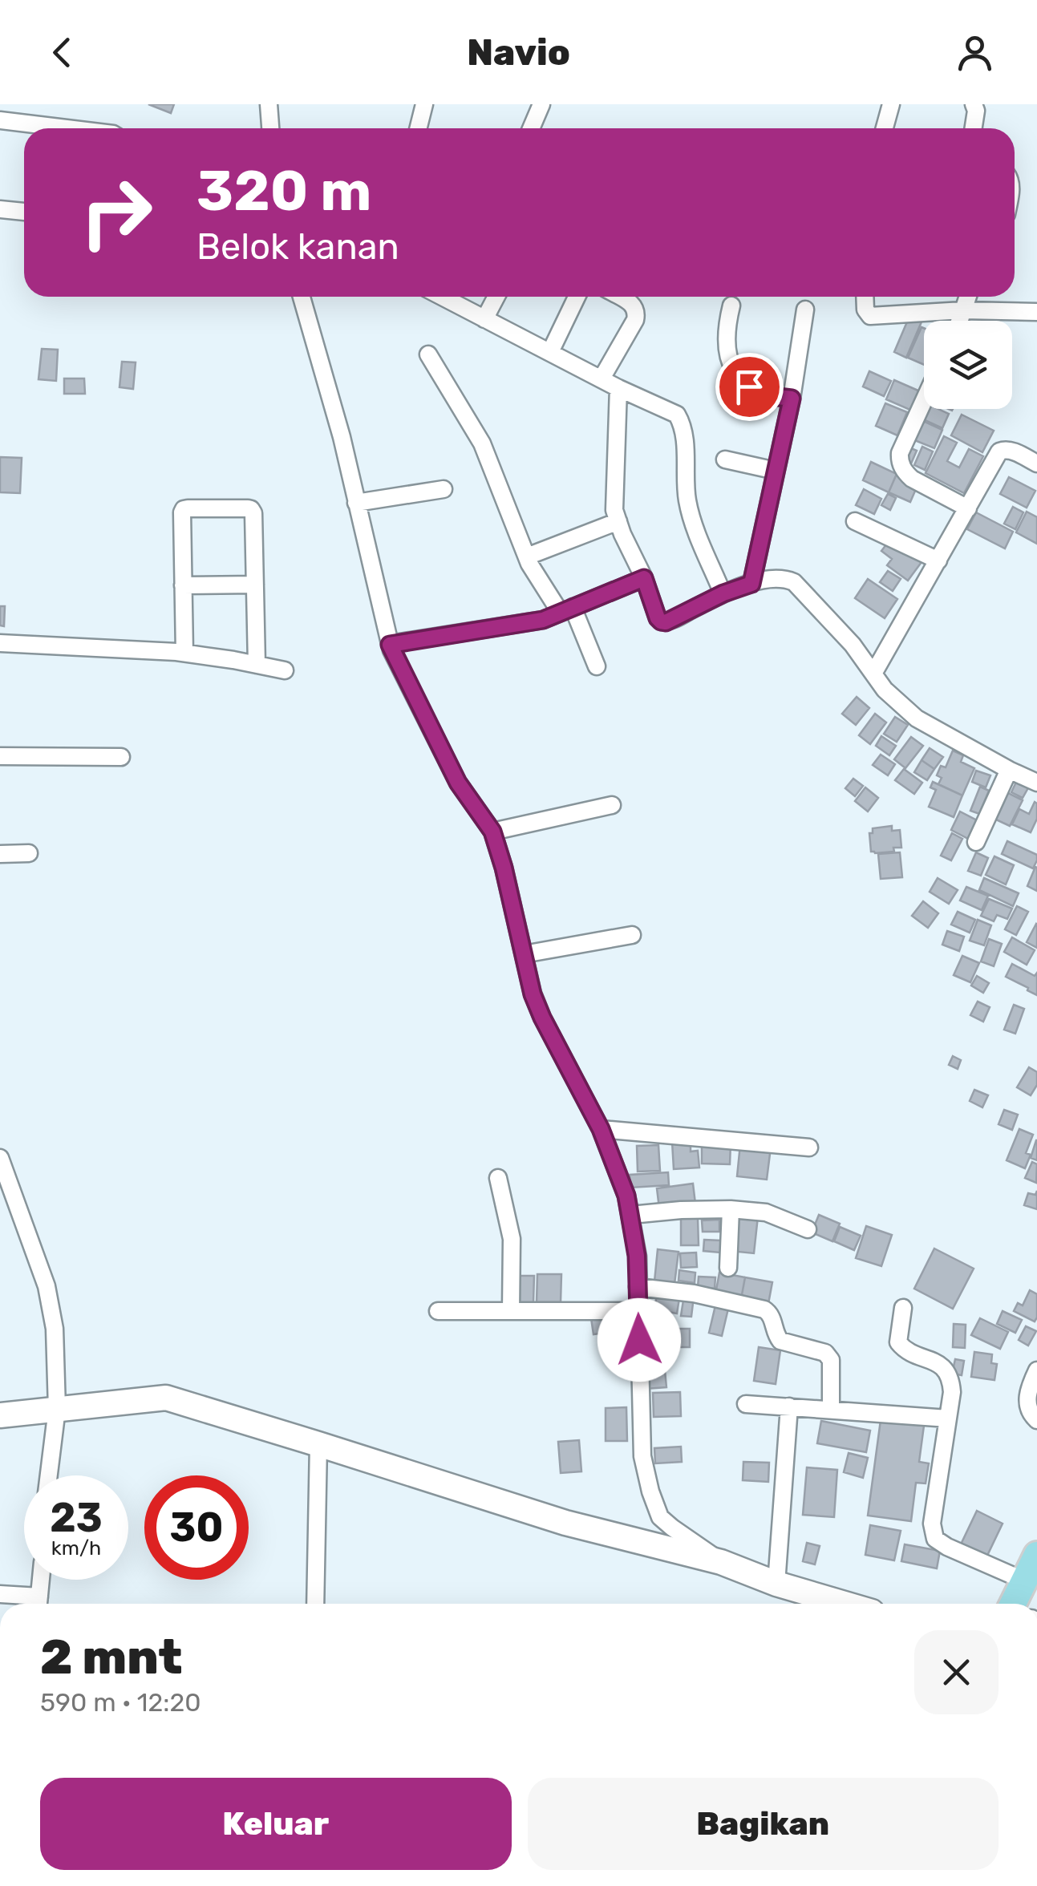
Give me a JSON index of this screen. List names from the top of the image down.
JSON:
{
  "page": {
    "header": "Navio",
    "turn": ["320 m", "Belok kanan"],
    "speed": "23 km/h",
    "limit": "30",
    "heading": ["2 mnt", "590 m · 12:20"],
    "buttons": ["Keluar", "Bagikan"]
  }
}
